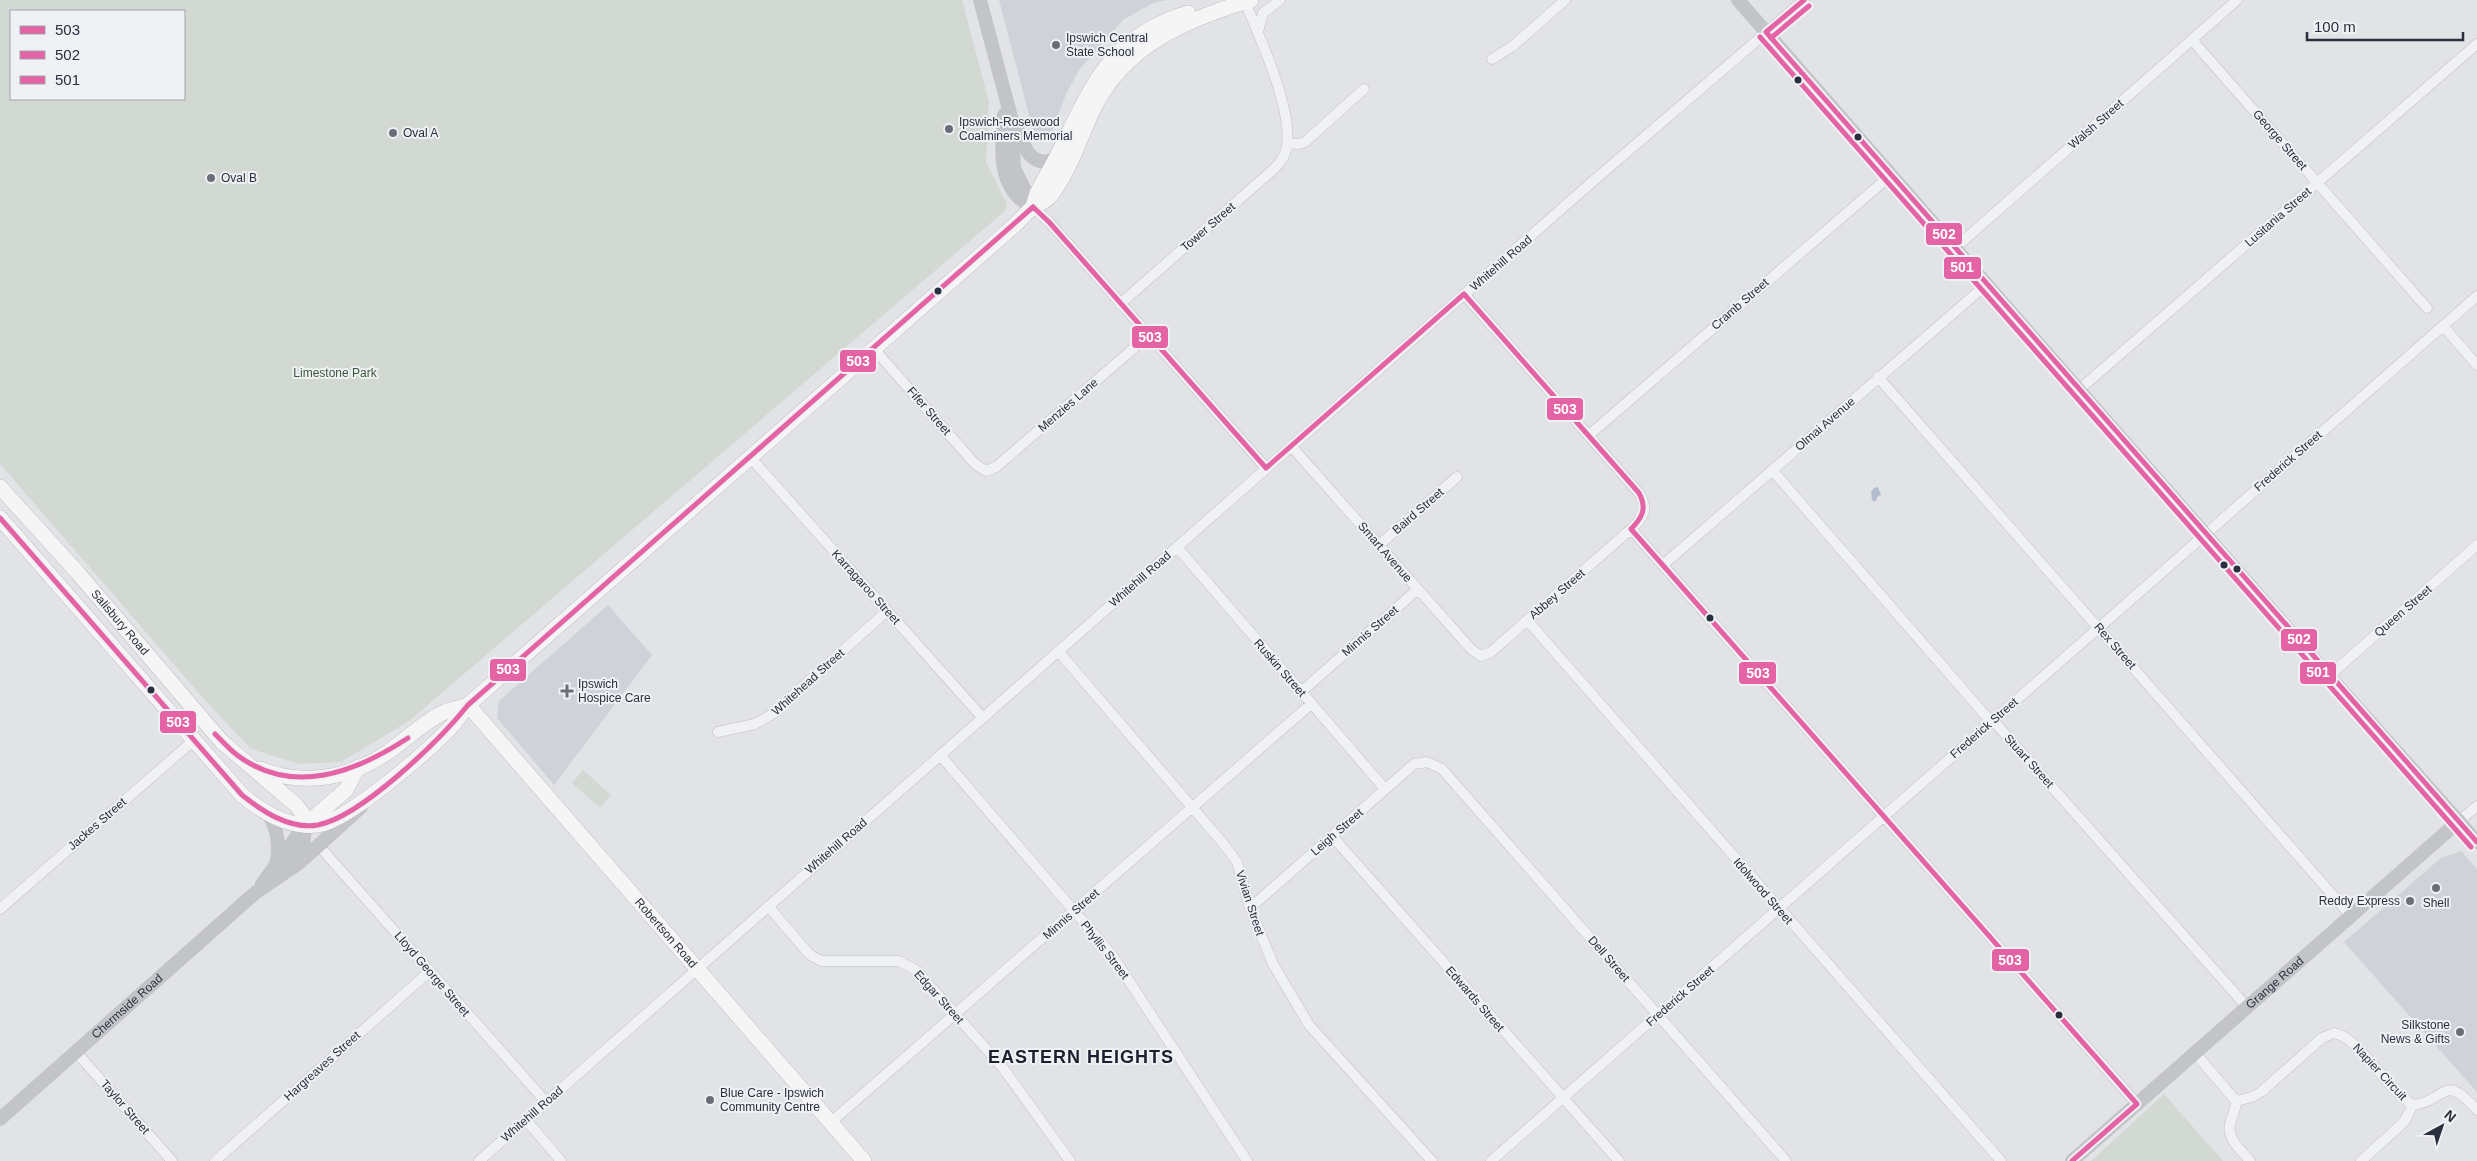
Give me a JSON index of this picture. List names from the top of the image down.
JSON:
{
  "streets": {
    "main road": [
      "Salisbury Road",
      "Robertson Road",
      "Grange Road",
      "Chermside Road"
    ],
    "street": [
      "Walsh Street",
      "George Street",
      "Lusitania Street",
      "Tower Street",
      "Whitehill Road",
      "Cramb Street",
      "Menzies Lane",
      "Fifer Street",
      "Olmai Avenue",
      "Frederick Street",
      "Baird Street",
      "Smart Avenue",
      "Karragaroo Street",
      "Abbey Street",
      "Queen Street",
      "Minnis Street",
      "Rex Street",
      "Ruskin Street",
      "Whitehead Street",
      "Stuart Street",
      "Jackes Street",
      "Leigh Street",
      "Idolwood Street",
      "Vivian Street",
      "Phyllis Street",
      "Dell Street",
      "Lloyd George Street",
      "Edgar Street",
      "Edwards Street",
      "Hargreaves Street",
      "Napier Circuit",
      "Taylor Street"
    ]
  },
  "crossings": [
    ["Walsh Street", "George Street"],
    ["George Street", "Lusitania Street"],
    ["Whitehill Road", "Smart Avenue"],
    ["Whitehill Road", "Karragaroo Street"],
    ["Whitehill Road", "Abbey Street"],
    ["Whitehill Road", "Ruskin Street"],
    ["Whitehill Road", "Vivian Street"],
    ["Whitehill Road", "Robertson Road"],
    ["Whitehill Road", "Phyllis Street"],
    ["Whitehill Road", "Lloyd George Street"],
    ["Whitehill Road", "Edgar Street"],
    ["Cramb Street", "Abbey Street"],
    ["Menzies Lane", "Fifer Street"],
    ["Fifer Street", "Chermside Road"],
    ["Olmai Avenue", "Rex Street"],
    ["Olmai Avenue", "Stuart Street"],
    ["Frederick Street", "Rex Street"],
    ["Frederick Street", "Stuart Street"],
    ["Frederick Street", "Idolwood Street"],
    ["Frederick Street", "Dell Street"],
    ["Frederick Street", "Edwards Street"],
    ["Baird Street", "Smart Avenue"],
    ["Smart Avenue", "Abbey Street"],
    ["Smart Avenue", "Minnis Street"],
    ["Karragaroo Street", "Whitehead Street"],
    ["Karragaroo Street", "Chermside Road"],
    ["Abbey Street", "Idolwood Street"],
    ["Salisbury Road", "Jackes Street"],
    ["Salisbury Road", "Chermside Road"],
    ["Minnis Street", "Ruskin Street"],
    ["Minnis Street", "Vivian Street"],
    ["Minnis Street", "Robertson Road"],
    ["Minnis Street", "Phyllis Street"],
    ["Minnis Street", "Edgar Street"],
    ["Rex Street", "Grange Road"],
    ["Ruskin Street", "Leigh Street"],
    ["Stuart Street", "Grange Road"],
    ["Leigh Street", "Vivian Street"],
    ["Leigh Street", "Dell Street"],
    ["Leigh Street", "Edwards Street"],
    ["Robertson Road", "Chermside Road"],
    ["Lloyd George Street", "Chermside Road"],
    ["Lloyd George Street", "Hargreaves Street"],
    ["Chermside Road", "Taylor Street"]
  ],
  "districts": ["EASTERN HEIGHTS"],
  "parks": ["Limestone Park"],
  "places": {
    "other": [
      "Ipswich Central State School",
      "Ipswich-Rosewood Coalminers Memorial",
      "Oval A",
      "Oval B",
      "Shell",
      "Reddy Express",
      "Silkstone News & Gifts",
      "Blue Care - Ipswich Community Centre"
    ],
    "health": ["Ipswich Hospice Care"]
  },
  "lines": ["transit line 502", "transit line 501", "transit line 503"],
  "legend": ["503", "502", "501"],
  "scale_bar": "100 m",
  "north": "top right"
}
